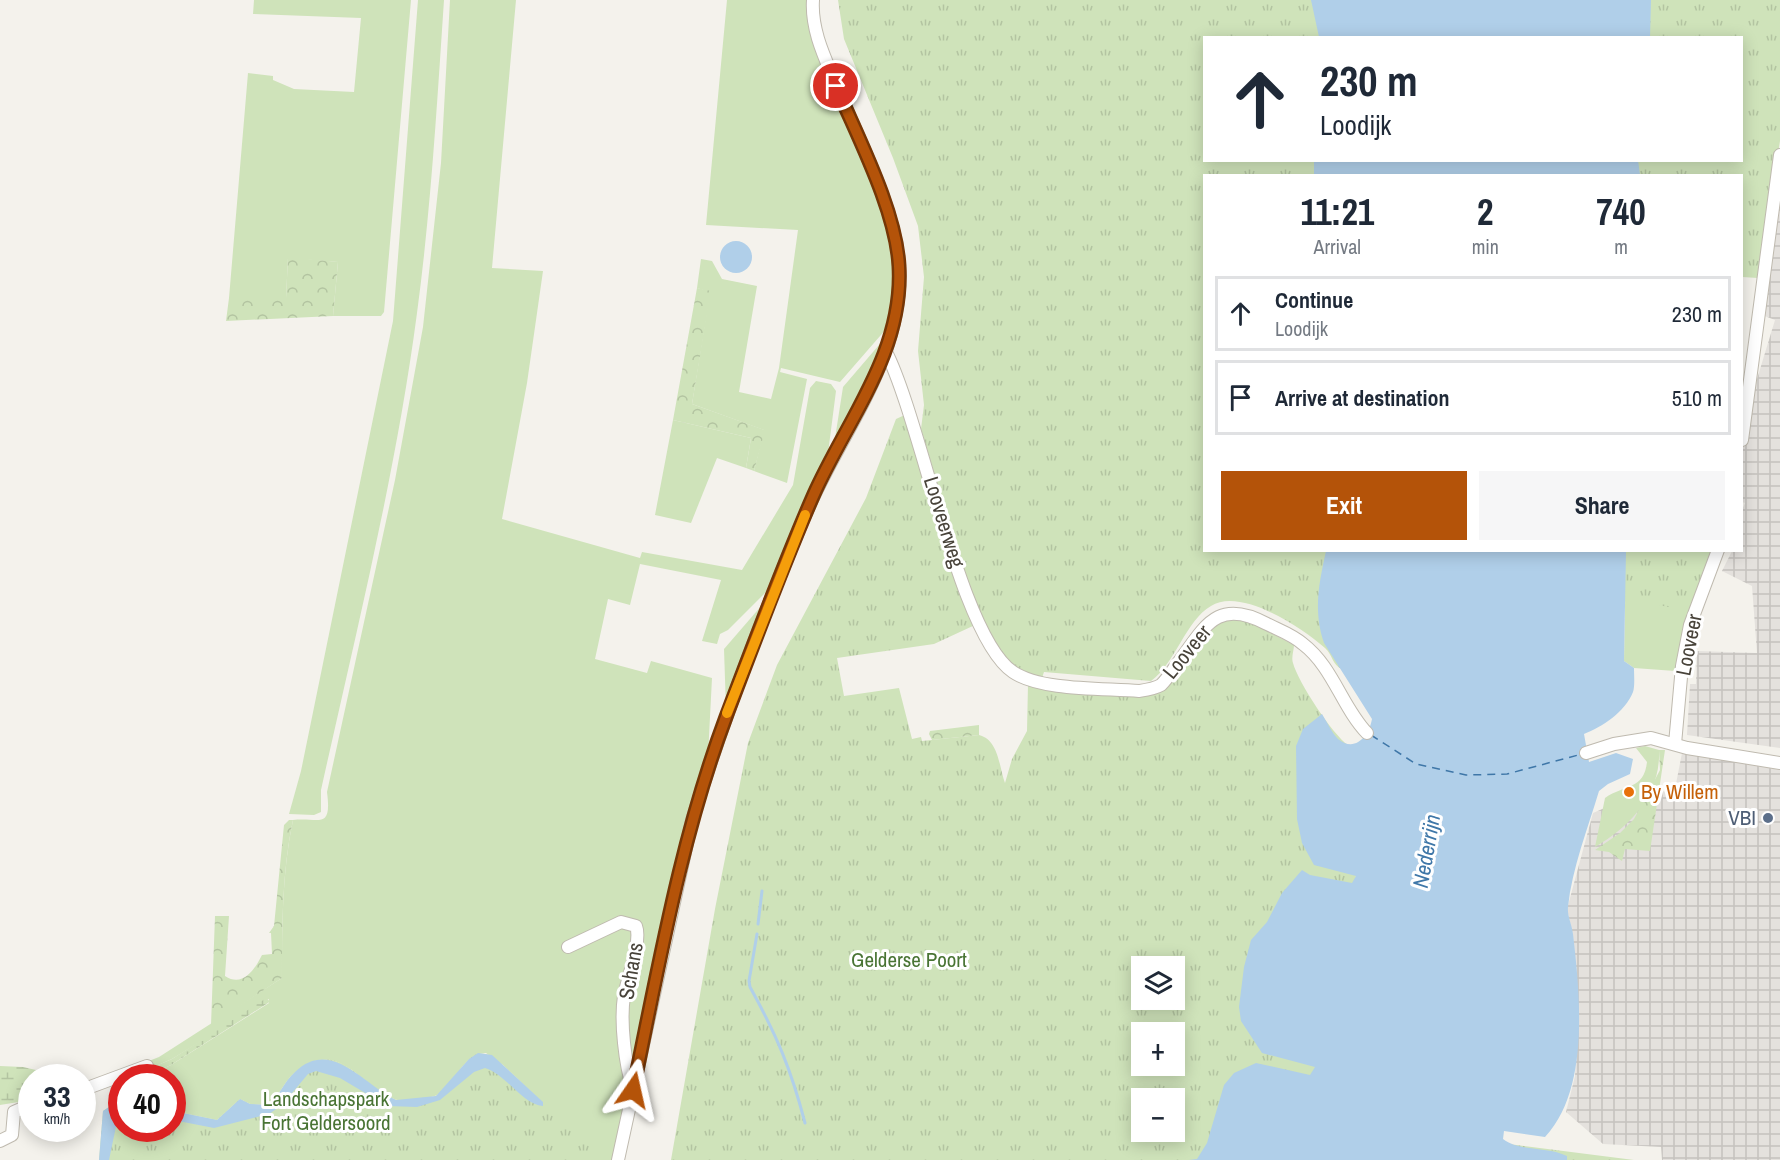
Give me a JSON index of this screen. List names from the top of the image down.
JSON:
{
  "streets": {
    "street": ["Looveerweg", "Looveer", "Schans"]
  },
  "crossings": [
    ["Looveerweg", "Looveer"],
    ["Looveerweg", "Schans"]
  ],
  "water": ["Nederrijn"],
  "parks": ["Gelderse Poort", "Landschapspark Fort Geldersoord"],
  "places": ["By Willem", "VBI"],
  "page": {
    "turn": ["230 m", "Loodijk"],
    "eta": [
      "11:21",
      "Arrival",
      "2",
      "min",
      "740",
      "m"
    ],
    "list": [
      {
        "name": "Continue",
        "note": "Loodijk",
        "value": "230 m"
      },
      {
        "name": "Arrive at destination",
        "value": "510 m"
      }
    ],
    "buttons": ["Exit", "Share"],
    "map_buttons": ["+", "−"],
    "speed": "33 km/h",
    "limit": "40"
  }
}
